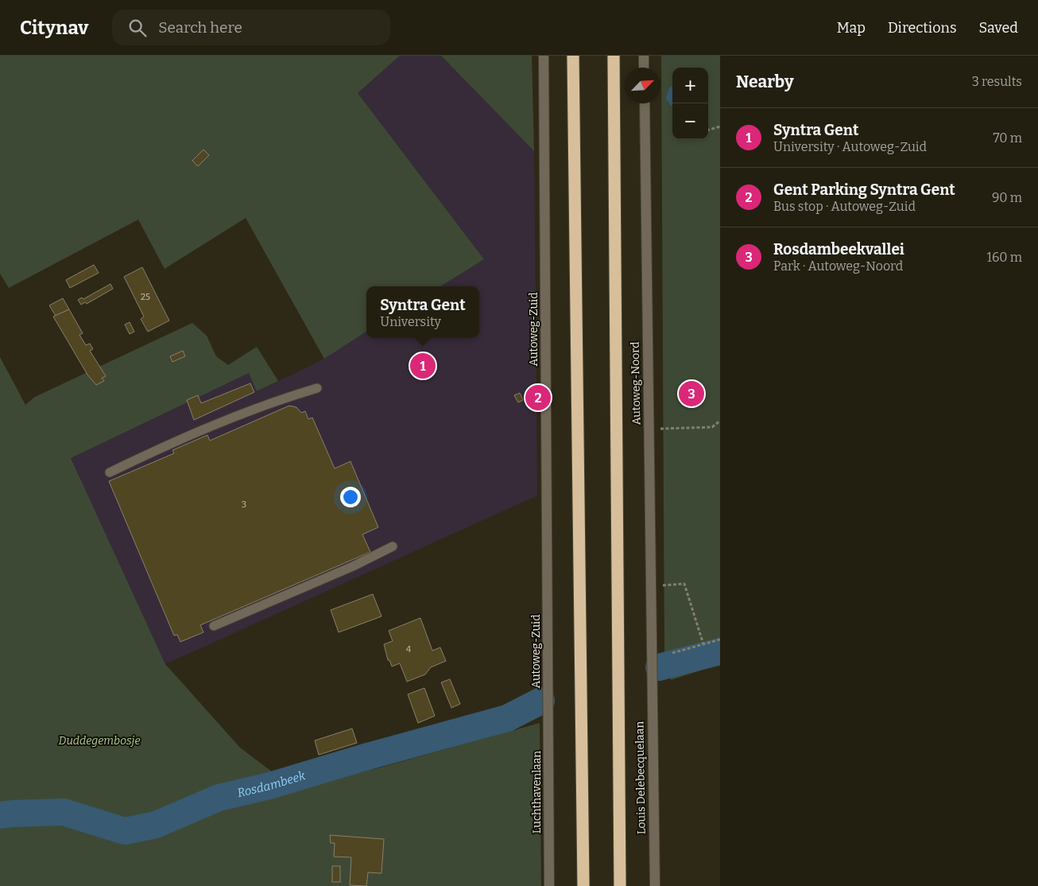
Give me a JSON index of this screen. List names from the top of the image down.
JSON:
{
  "streets": {
    "street": [
      "Autoweg-Zuid",
      "Autoweg-Noord",
      "Louis Delebecquelaan",
      "Luchthavenlaan"
    ]
  },
  "crossings": [
    ["Autoweg-Zuid", "Luchthavenlaan"],
    ["Autoweg-Noord", "Louis Delebecquelaan"]
  ],
  "water": ["Rosdambeek"],
  "parks": ["Duddegembosje"],
  "house_numbers": ["25", "3", "4"],
  "north": "top right",
  "page": {
    "header": "Citynav",
    "search": "Search here",
    "nav": ["Map", "Directions", "Saved"],
    "heading": ["Nearby", "3 results"],
    "map_buttons": ["+", "−"],
    "list": [
      {
        "mark": "1",
        "name": "Syntra Gent",
        "note": "University · Autoweg-Zuid",
        "value": "70 m"
      },
      {
        "mark": "2",
        "name": "Gent Parking Syntra Gent",
        "note": "Bus stop · Autoweg-Zuid",
        "value": "90 m"
      },
      {
        "mark": "3",
        "name": "Rosdambeekvallei",
        "note": "Park · Autoweg-Noord",
        "value": "160 m"
      }
    ],
    "popup": ["Syntra Gent", "University"],
    "pins": ["1", "3", "2"]
  }
}
